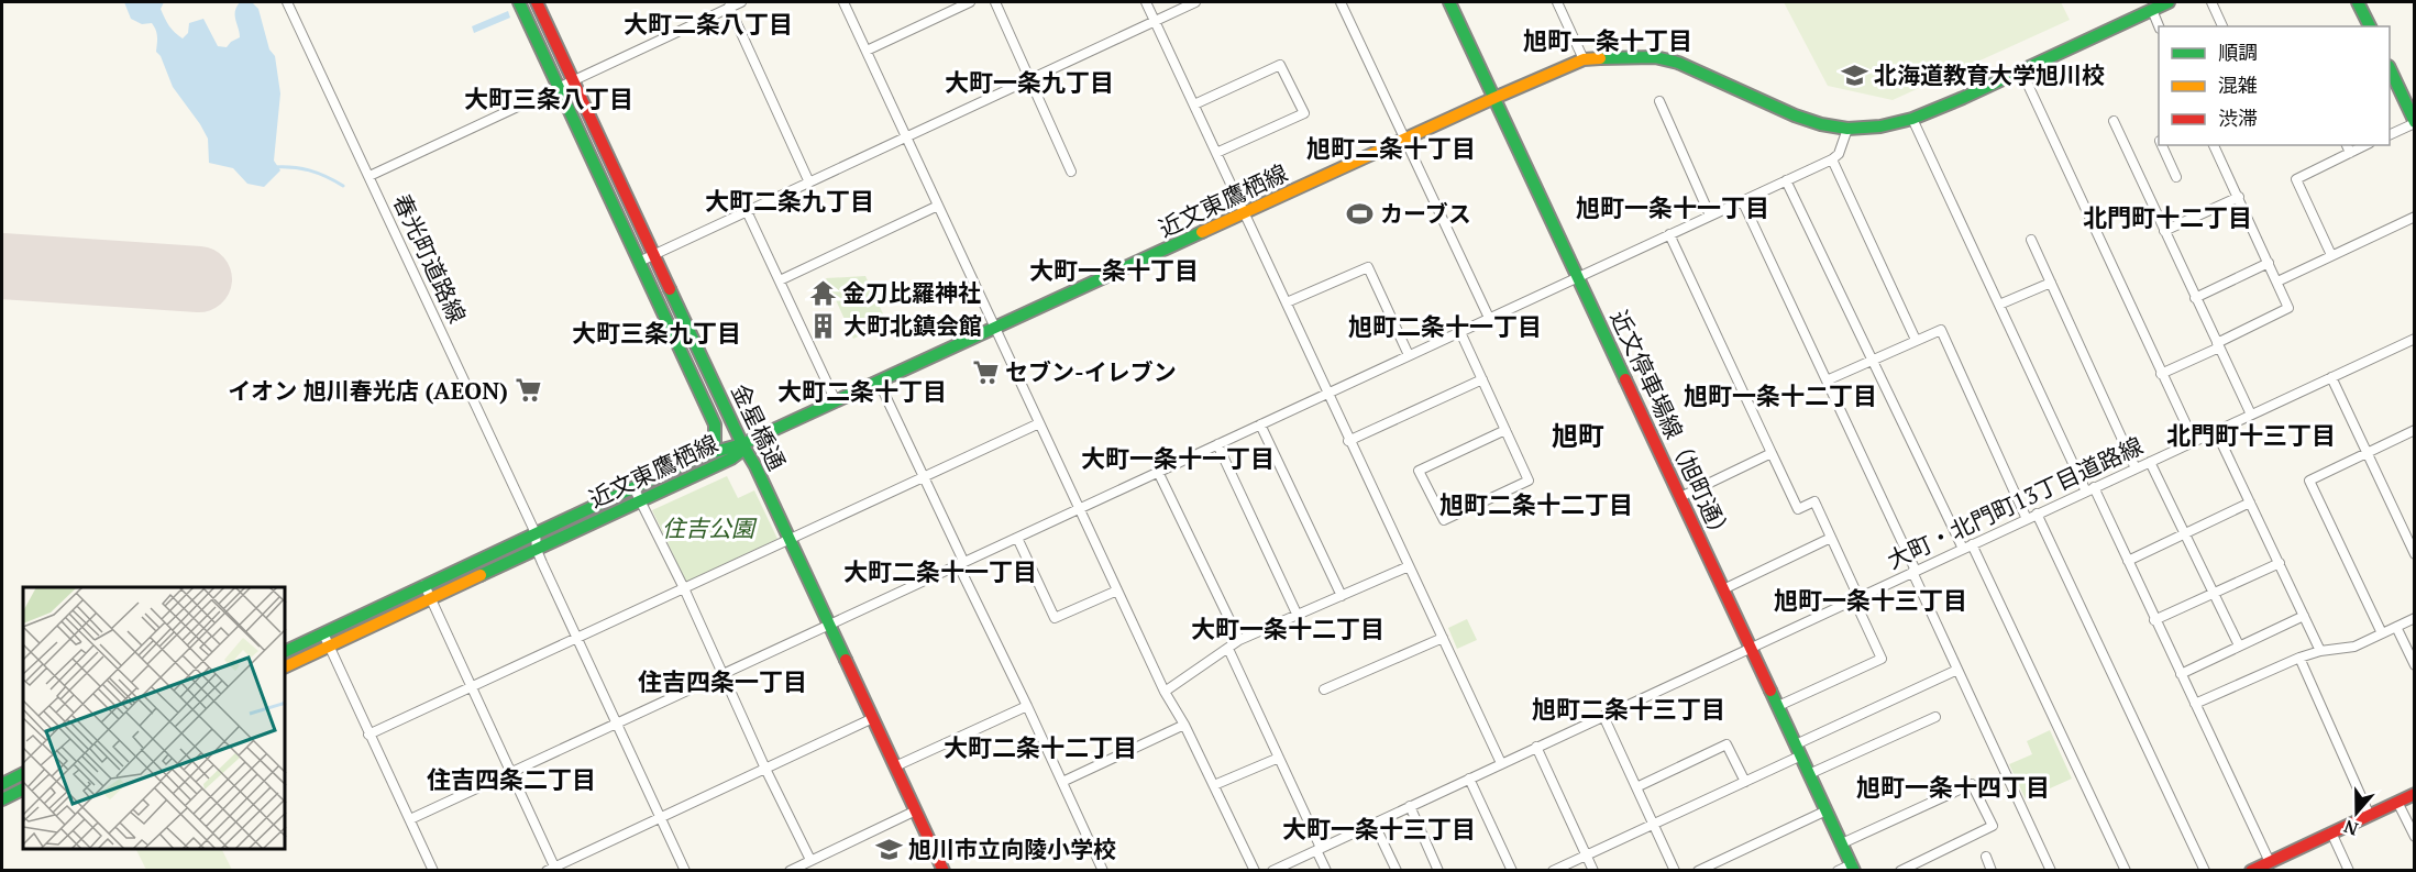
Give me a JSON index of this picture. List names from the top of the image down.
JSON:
{
  "streets": {
    "main road": ["近文東鷹栖線", "金星橋通", "近文停車場線（旭町通）"],
    "street": ["春光町道路線", "大町・北門町13丁目道路線"]
  },
  "crossings": [
    ["近文東鷹栖線", "春光町道路線"],
    ["近文東鷹栖線", "金星橋通"],
    ["近文東鷹栖線", "近文停車場線（旭町通）"],
    ["近文停車場線（旭町通）", "大町・北門町13丁目道路線"]
  ],
  "districts": [
    "大町二条八丁目",
    "旭町一条十丁目",
    "大町一条九丁目",
    "大町三条八丁目",
    "旭町二条十丁目",
    "大町二条九丁目",
    "旭町一条十一丁目",
    "北門町十二丁目",
    "大町一条十丁目",
    "旭町二条十一丁目",
    "大町三条九丁目",
    "大町二条十丁目",
    "旭町一条十二丁目",
    "北門町十三丁目",
    "旭町",
    "大町一条十一丁目",
    "旭町二条十二丁目",
    "大町二条十一丁目",
    "旭町一条十三丁目",
    "大町一条十二丁目",
    "住吉四条一丁目",
    "旭町二条十三丁目",
    "大町二条十二丁目",
    "住吉四条二丁目",
    "旭町一条十四丁目",
    "大町一条十三丁目"
  ],
  "parks": ["住吉公園"],
  "places": {
    "school or university": ["北海道教育大学旭川校", "旭川市立向陵小学校"],
    "sports": ["カーブス"],
    "temple": ["金刀比羅神社"],
    "building": ["大町北鎮会館"],
    "supermarket": ["セブン-イレブン", "イオン 旭川春光店 (AEON)"]
  },
  "legend": ["順調", "混雑", "渋滞"],
  "north": "bottom"
}
